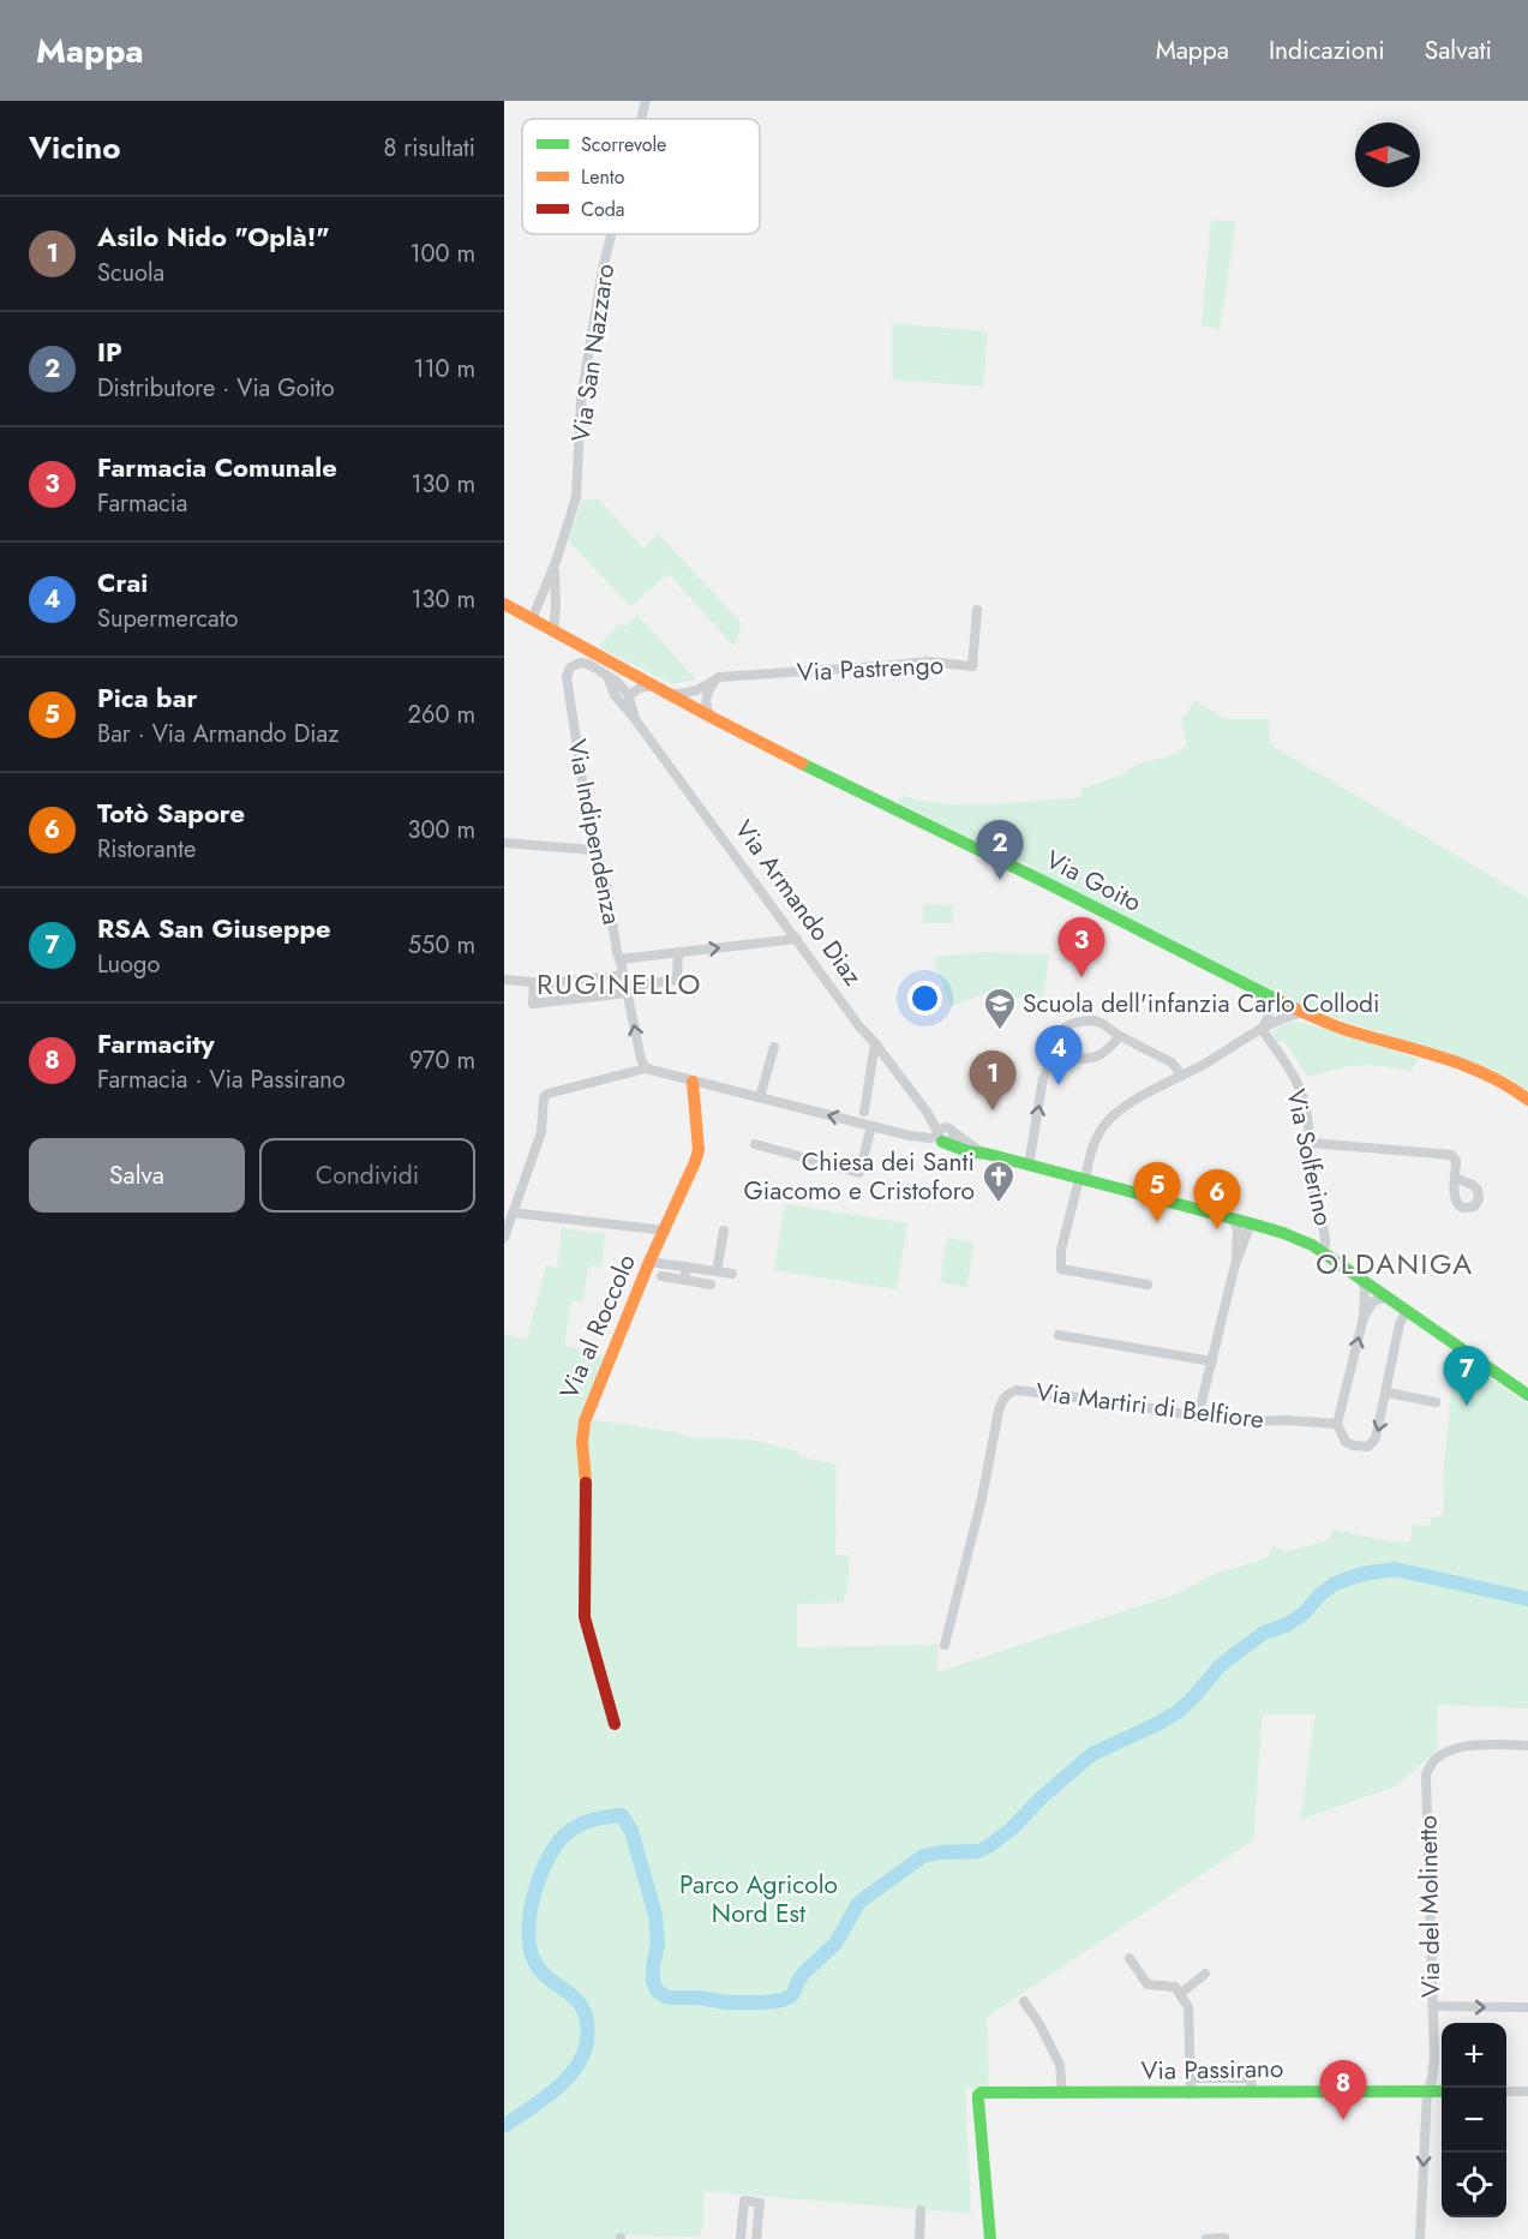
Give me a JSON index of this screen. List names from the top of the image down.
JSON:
{
  "streets": {
    "street": [
      "Via San Nazzaro",
      "Via Pastrengo",
      "Via Indipendenza",
      "Via Goito",
      "Via Armando Diaz",
      "Via Solferino",
      "Via al Roccolo",
      "Via Martiri di Belfiore",
      "Via del Molinetto",
      "Via Passirano"
    ]
  },
  "crossings": [
    ["Via San Nazzaro", "Via Goito"],
    ["Via Pastrengo", "Via Goito"],
    ["Via Indipendenza", "Via Armando Diaz"],
    ["Via Goito", "Via Armando Diaz"],
    ["Via Armando Diaz", "Via Solferino"],
    ["Via del Molinetto", "Via Passirano"]
  ],
  "districts": ["RUGINELLO", "OLDANIGA"],
  "parks": ["Parco Agricolo Nord Est"],
  "places": {
    "school or university": ["Scuola dell'infanzia Carlo Collodi"],
    "church": ["Chiesa dei Santi Giacomo e Cristoforo"]
  },
  "legend": ["Scorrevole", "Lento", "Coda"],
  "north": "left",
  "page": {
    "header": "Mappa",
    "nav": ["Mappa", "Indicazioni", "Salvati"],
    "heading": ["Vicino", "8 risultati"],
    "list": [
      {
        "mark": "1",
        "name": "Asilo Nido \"Oplà!\"",
        "note": "Scuola",
        "value": "100 m"
      },
      {
        "mark": "2",
        "name": "IP",
        "note": "Distributore · Via Goito",
        "value": "110 m"
      },
      {
        "mark": "3",
        "name": "Farmacia Comunale",
        "note": "Farmacia",
        "value": "130 m"
      },
      {
        "mark": "4",
        "name": "Crai",
        "note": "Supermercato",
        "value": "130 m"
      },
      {
        "mark": "5",
        "name": "Pica bar",
        "note": "Bar · Via Armando Diaz",
        "value": "260 m"
      },
      {
        "mark": "6",
        "name": "Totò Sapore",
        "note": "Ristorante",
        "value": "300 m"
      },
      {
        "mark": "7",
        "name": "RSA San Giuseppe",
        "note": "Luogo",
        "value": "550 m"
      },
      {
        "mark": "8",
        "name": "Farmacity",
        "note": "Farmacia · Via Passirano",
        "value": "970 m"
      }
    ],
    "pins": [
      "2",
      "3",
      "4",
      "1",
      "5",
      "6",
      "7",
      "8"
    ],
    "buttons": ["Salva", "Condividi"],
    "map_buttons": ["+", "−"]
  }
}
